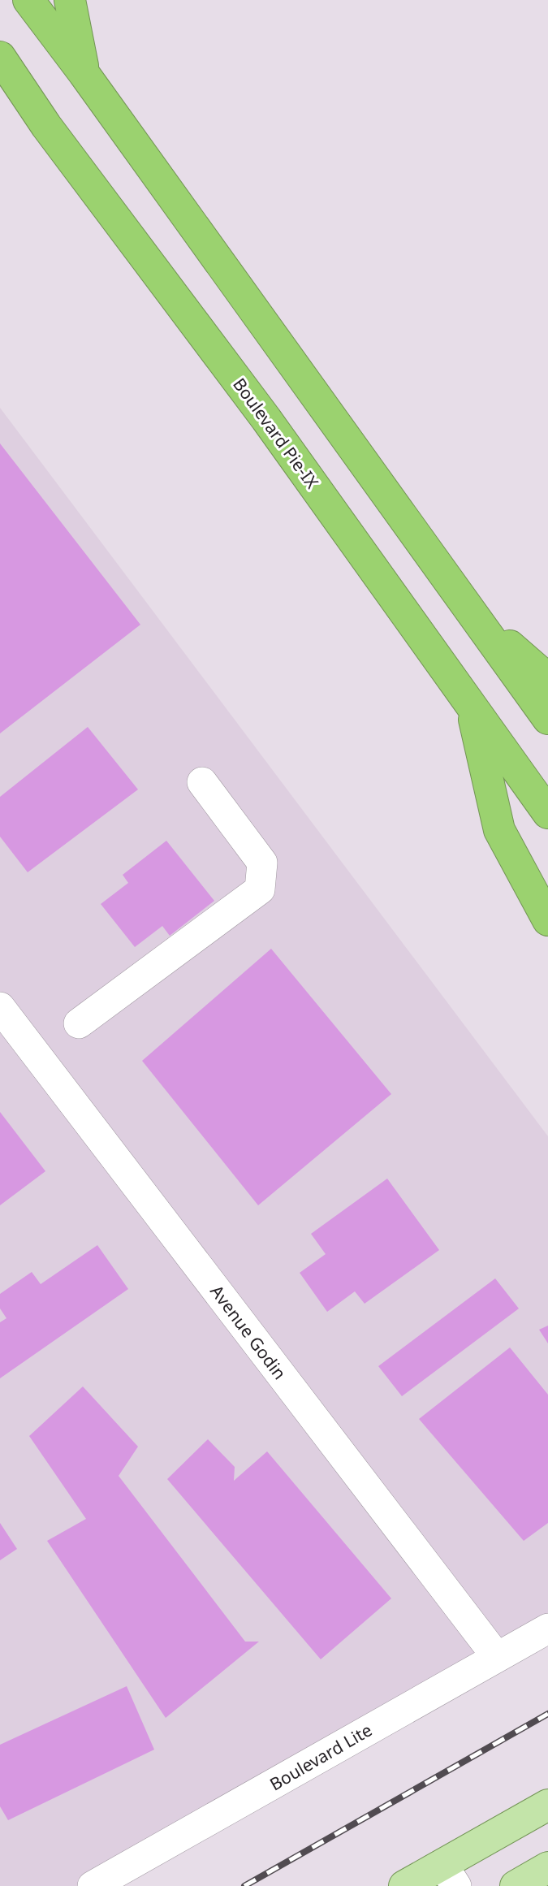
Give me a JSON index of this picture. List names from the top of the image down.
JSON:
{
  "streets": {
    "highway": ["Boulevard Pie-IX"],
    "street": ["Avenue Godin", "Boulevard Lite"]
  },
  "crossings": [
    ["Avenue Godin", "Boulevard Lite"]
  ]
}
